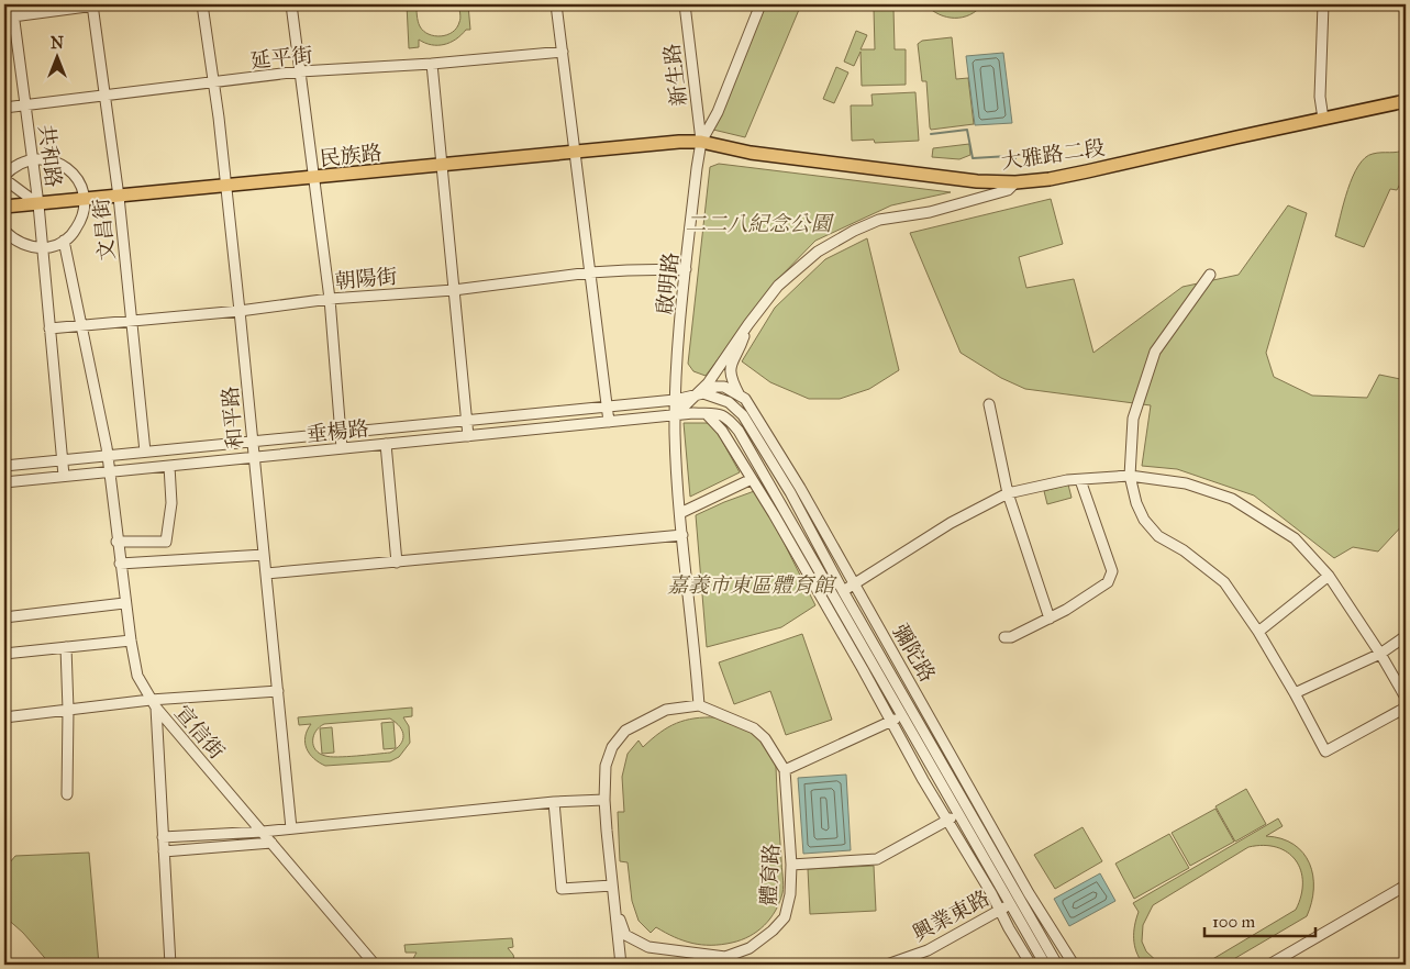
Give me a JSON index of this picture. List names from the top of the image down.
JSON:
{
  "streets": {
    "main road": ["大雅路二段", "民族路"],
    "street": [
      "延平街",
      "新生路",
      "共和路",
      "文昌街",
      "朝陽街",
      "啟明路",
      "和平路",
      "垂楊路",
      "彌陀路",
      "宣信街",
      "體育路",
      "興業東路"
    ]
  },
  "crossings": [
    ["延平街", "共和路"],
    ["延平街", "文昌街"],
    ["延平街", "和平路"],
    ["新生路", "大雅路二段"],
    ["新生路", "民族路"],
    ["新生路", "啟明路"],
    ["大雅路二段", "民族路"],
    ["大雅路二段", "啟明路"],
    ["民族路", "共和路"],
    ["民族路", "文昌街"],
    ["民族路", "啟明路"],
    ["民族路", "和平路"],
    ["共和路", "朝陽街"],
    ["共和路", "垂楊路"],
    ["文昌街", "朝陽街"],
    ["文昌街", "垂楊路"],
    ["朝陽街", "啟明路"],
    ["朝陽街", "和平路"],
    ["朝陽街", "宣信街"],
    ["啟明路", "垂楊路"],
    ["啟明路", "彌陀路"],
    ["和平路", "垂楊路"],
    ["垂楊路", "彌陀路"],
    ["垂楊路", "宣信街"],
    ["彌陀路", "興業東路"]
  ],
  "parks": ["二二八紀念公園", "嘉義市東區體育館"],
  "scale_bar": "100 m",
  "north": "top"
}
